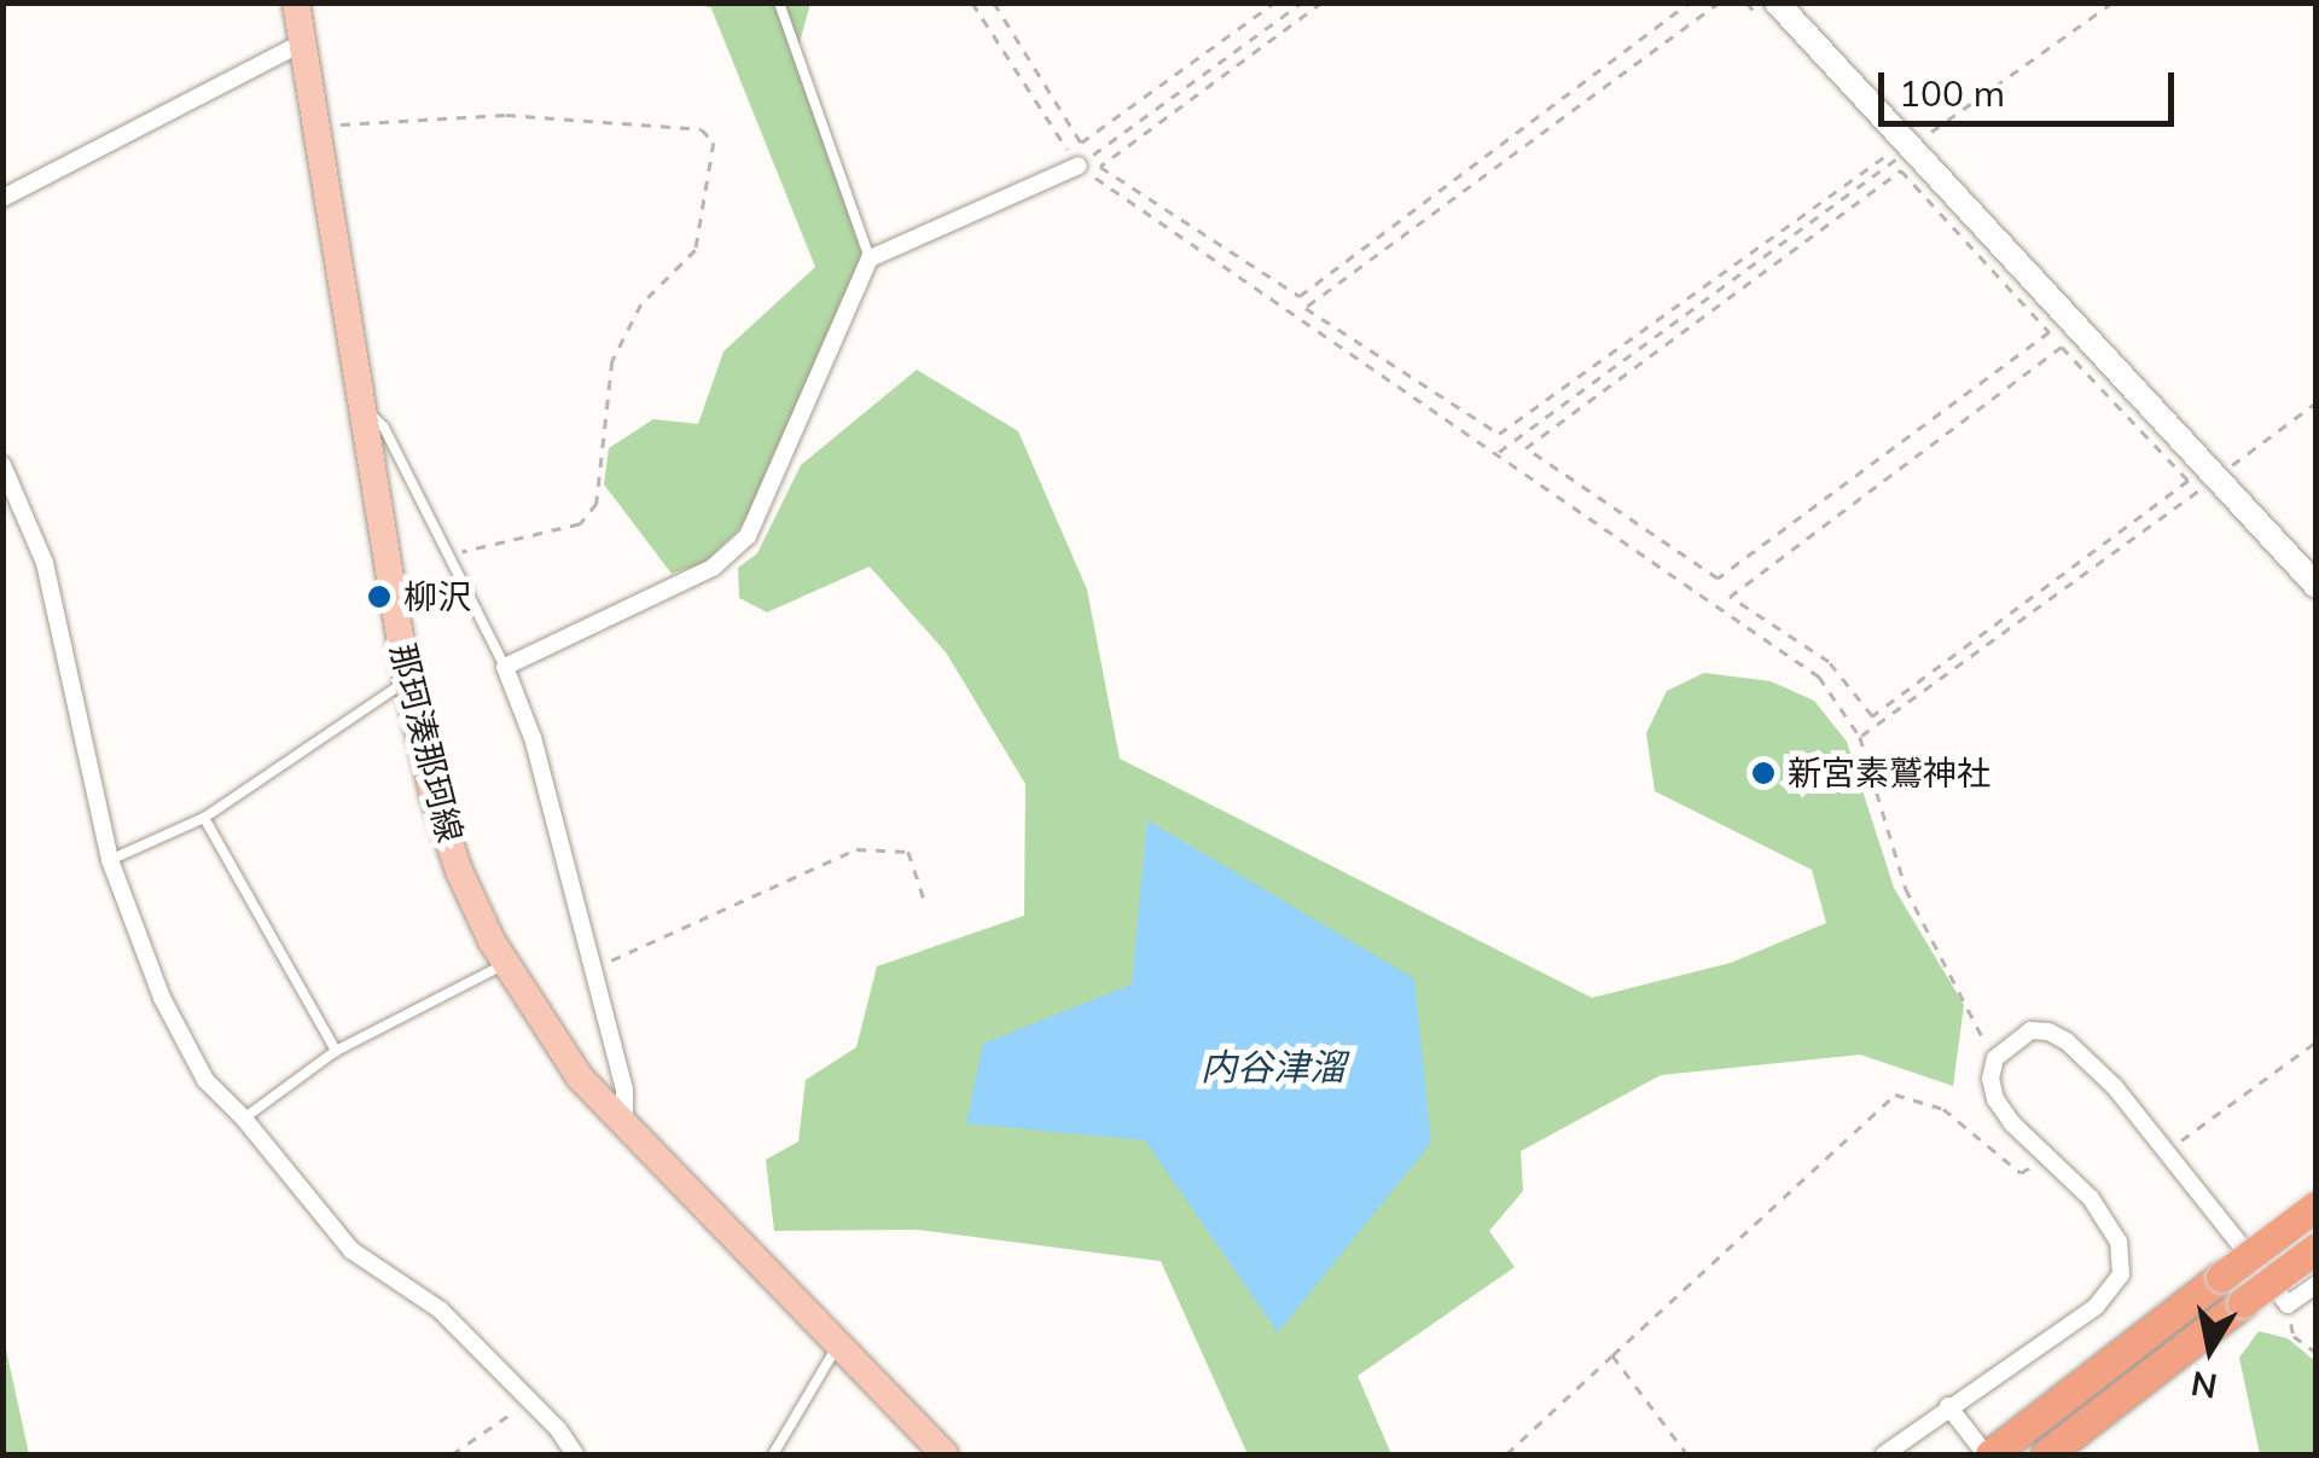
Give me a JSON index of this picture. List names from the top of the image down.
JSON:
{
  "streets": {
    "main road": ["那珂湊那珂線"]
  },
  "water": ["内谷津溜"],
  "places": ["柳沢", "新宮素鷲神社"],
  "scale_bar": "100 m",
  "north": "bottom"
}
